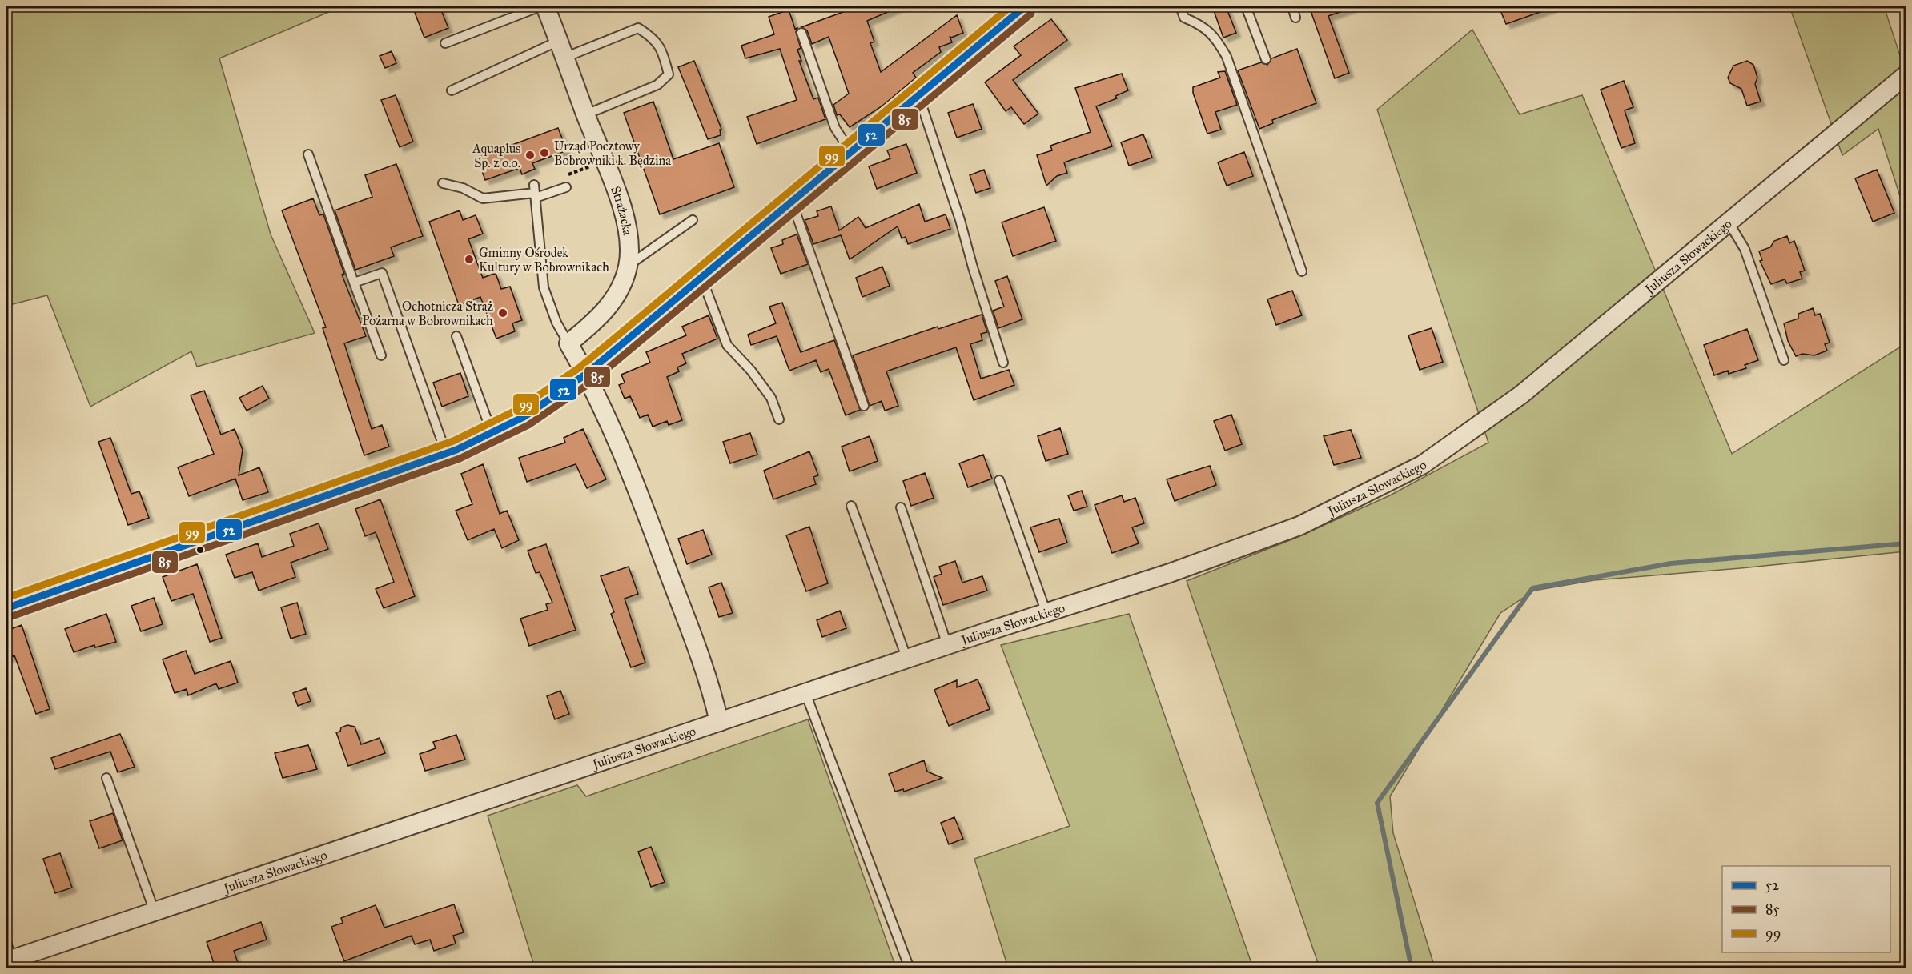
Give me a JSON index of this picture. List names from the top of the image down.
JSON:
{
  "streets": {
    "street": ["Strażacka", "Juliusza Słowackiego"]
  },
  "places": [
    "Urząd Pocztowy Bobrowniki k. Będzina",
    "Aquaplus Sp. z o.o.",
    "Gminny Ośrodek Kultury w Bobrownikach",
    "Ochotnicza Straż Pożarna w Bobrownikach"
  ],
  "lines": ["transit line 52", "transit line 99", "transit line 85"],
  "legend": ["52", "85", "99"]
}
